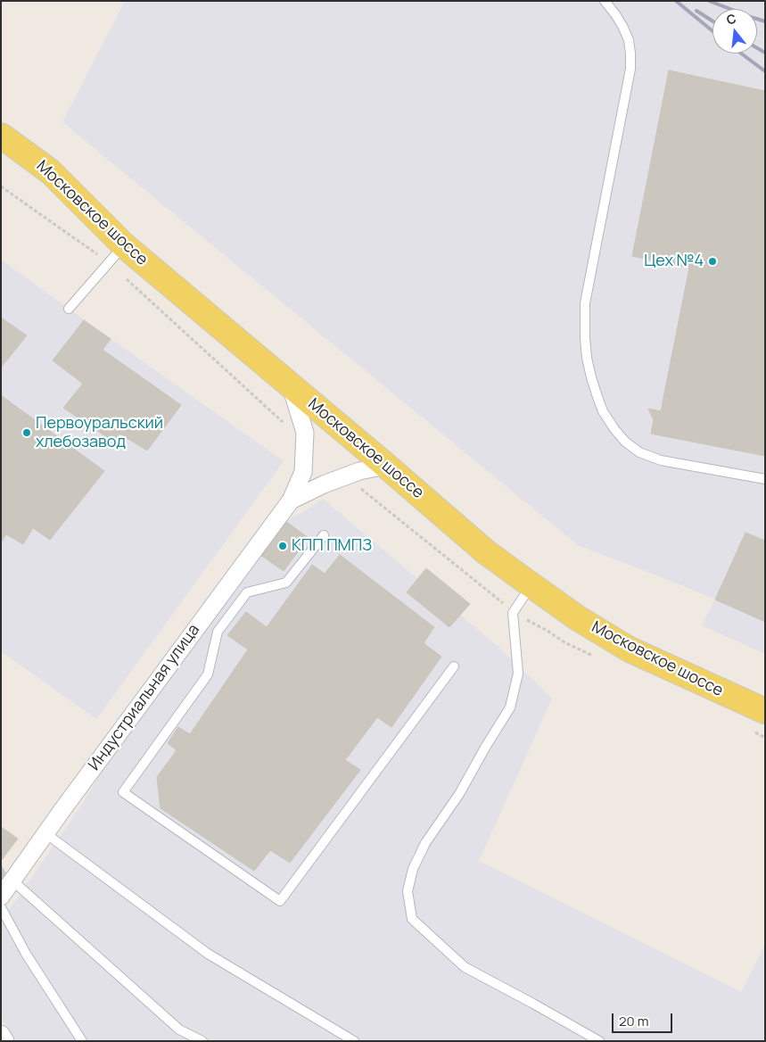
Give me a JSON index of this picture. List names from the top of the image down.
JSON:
{
  "streets": {
    "main road": ["Московское шоссе"],
    "street": ["Индустриальная улица"]
  },
  "places": ["Цех №4", "Первоуральский хлебозавод", "КПП ПМПЗ"],
  "scale_bar": "20 m",
  "north": "top"
}
